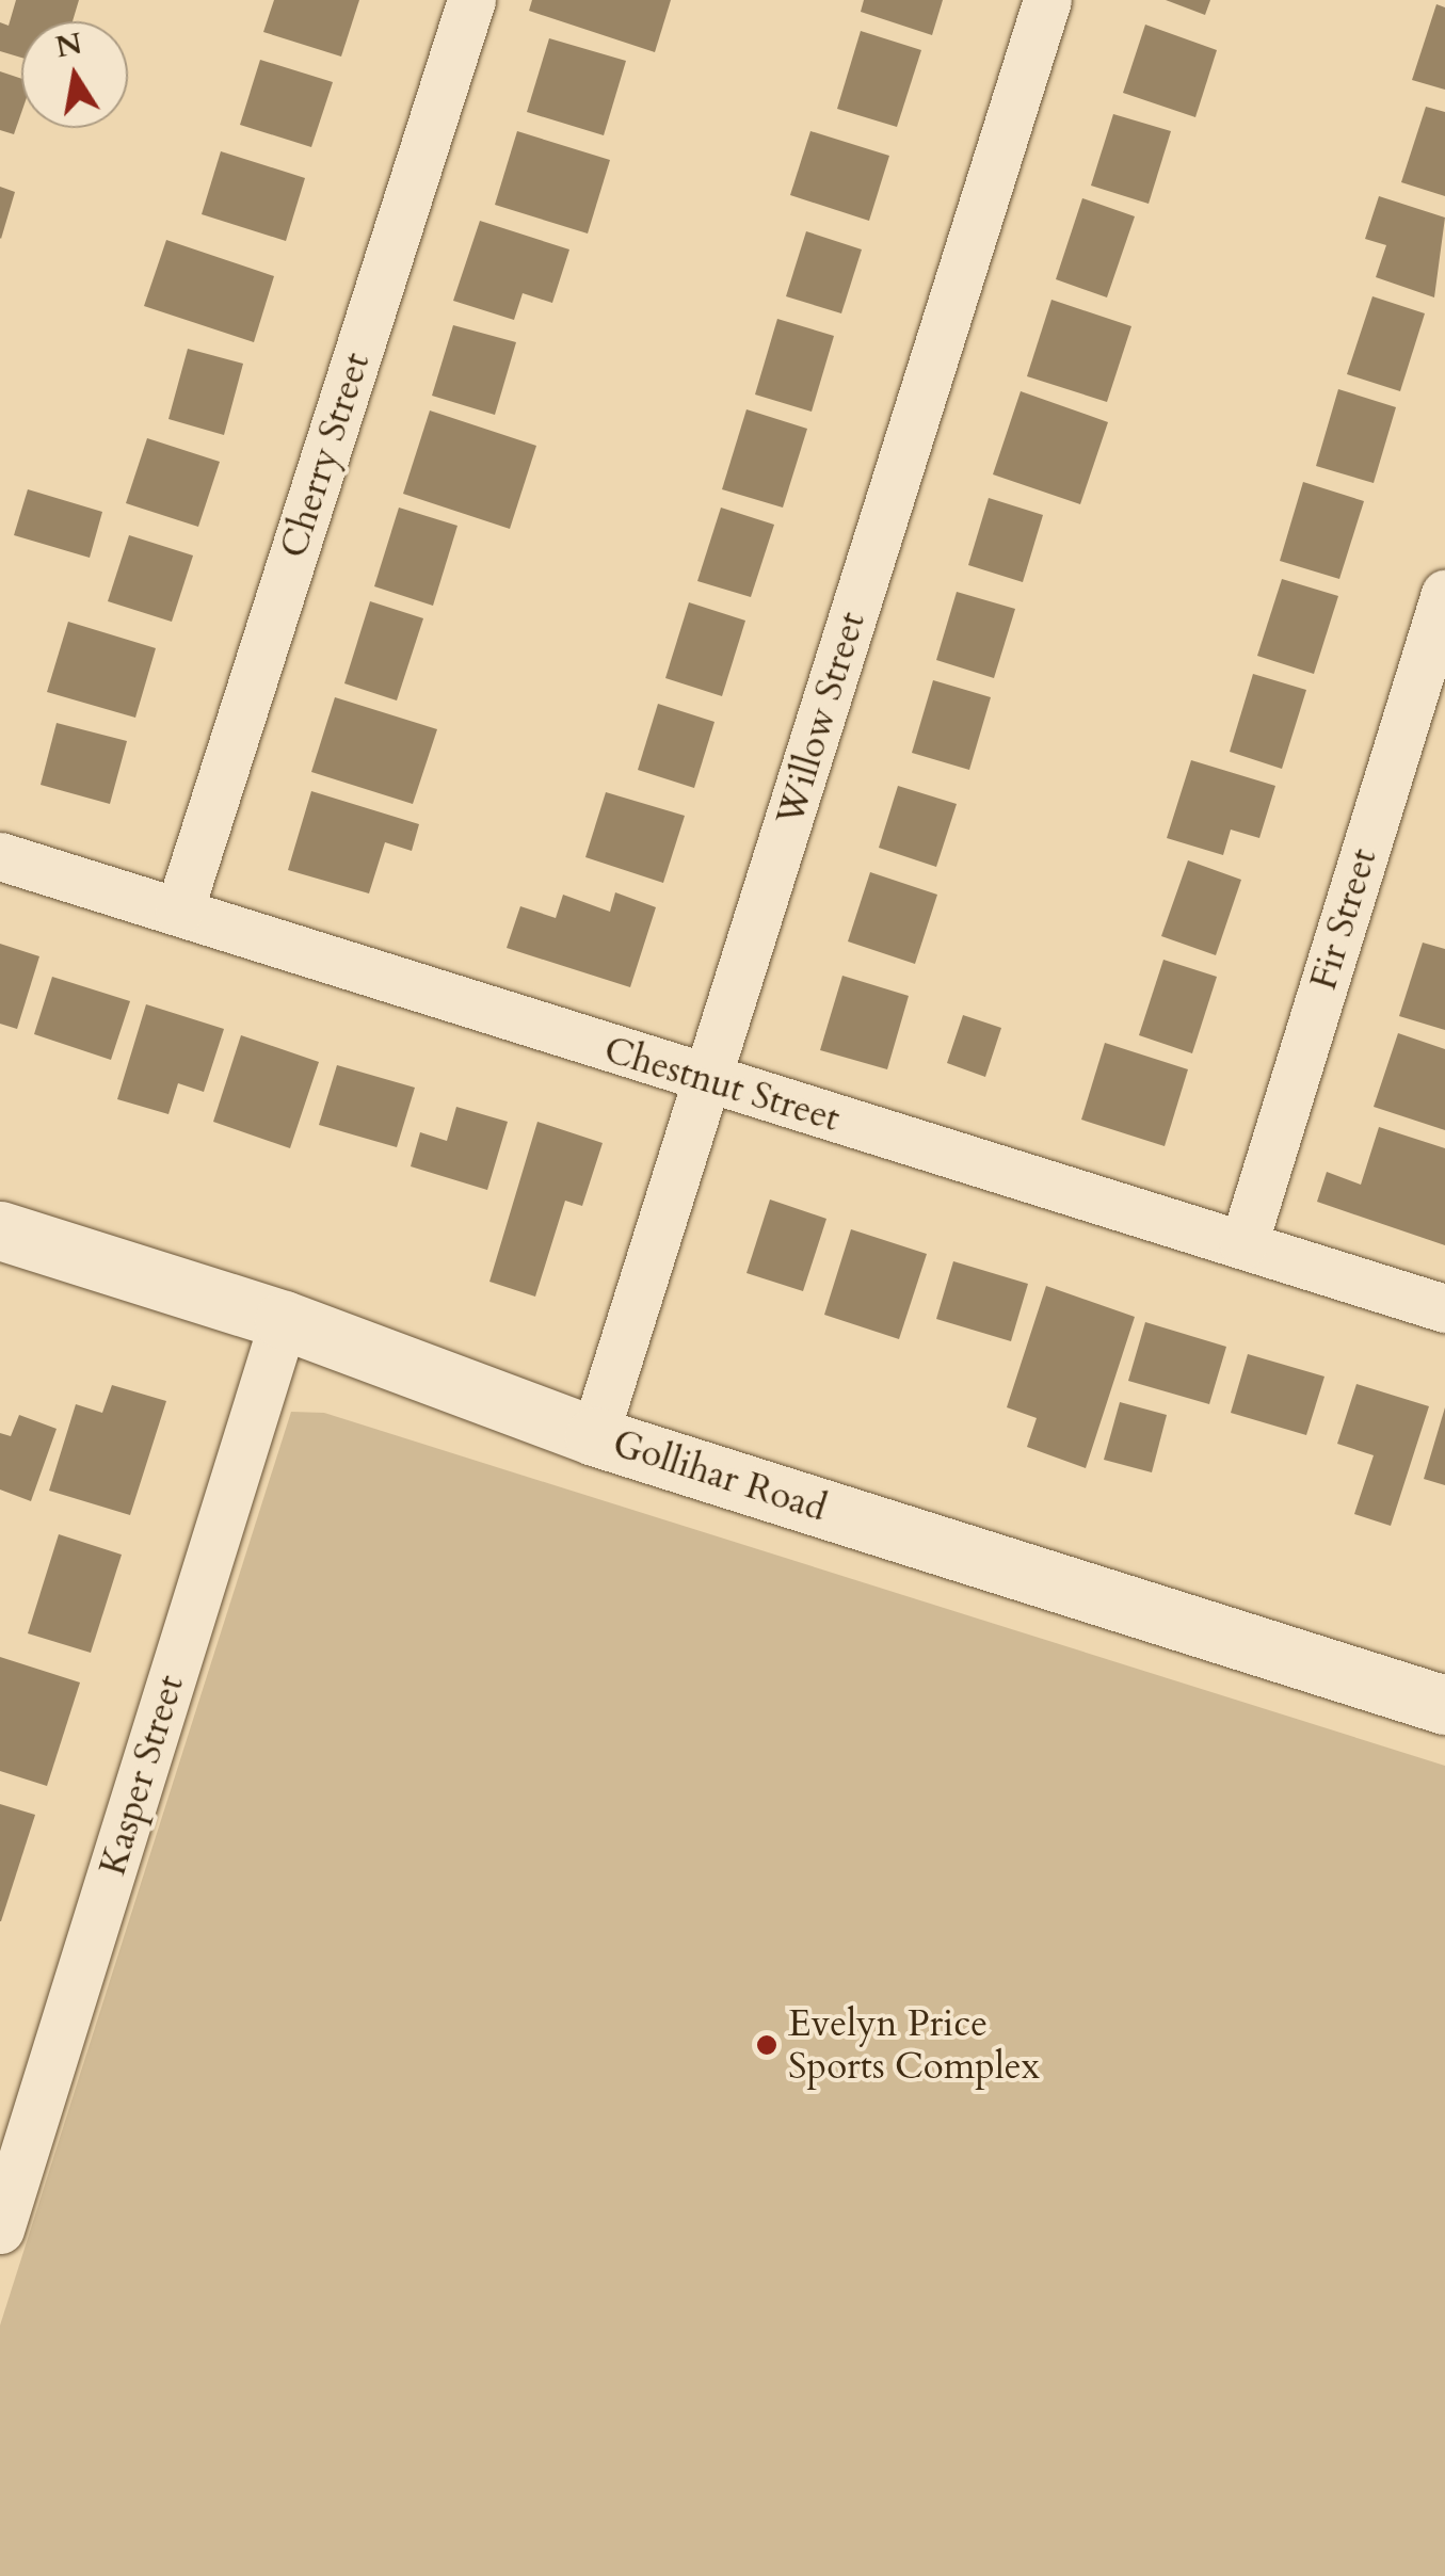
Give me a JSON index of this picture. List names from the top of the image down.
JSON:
{
  "streets": {
    "main road": ["Gollihar Road"],
    "street": [
      "Cherry Street",
      "Willow Street",
      "Fir Street",
      "Chestnut Street",
      "Kasper Street"
    ]
  },
  "crossings": [
    ["Cherry Street", "Chestnut Street"],
    ["Willow Street", "Chestnut Street"],
    ["Willow Street", "Gollihar Road"],
    ["Fir Street", "Chestnut Street"],
    ["Gollihar Road", "Kasper Street"]
  ],
  "places": ["Evelyn Price Sports Complex"],
  "north": "top"
}
